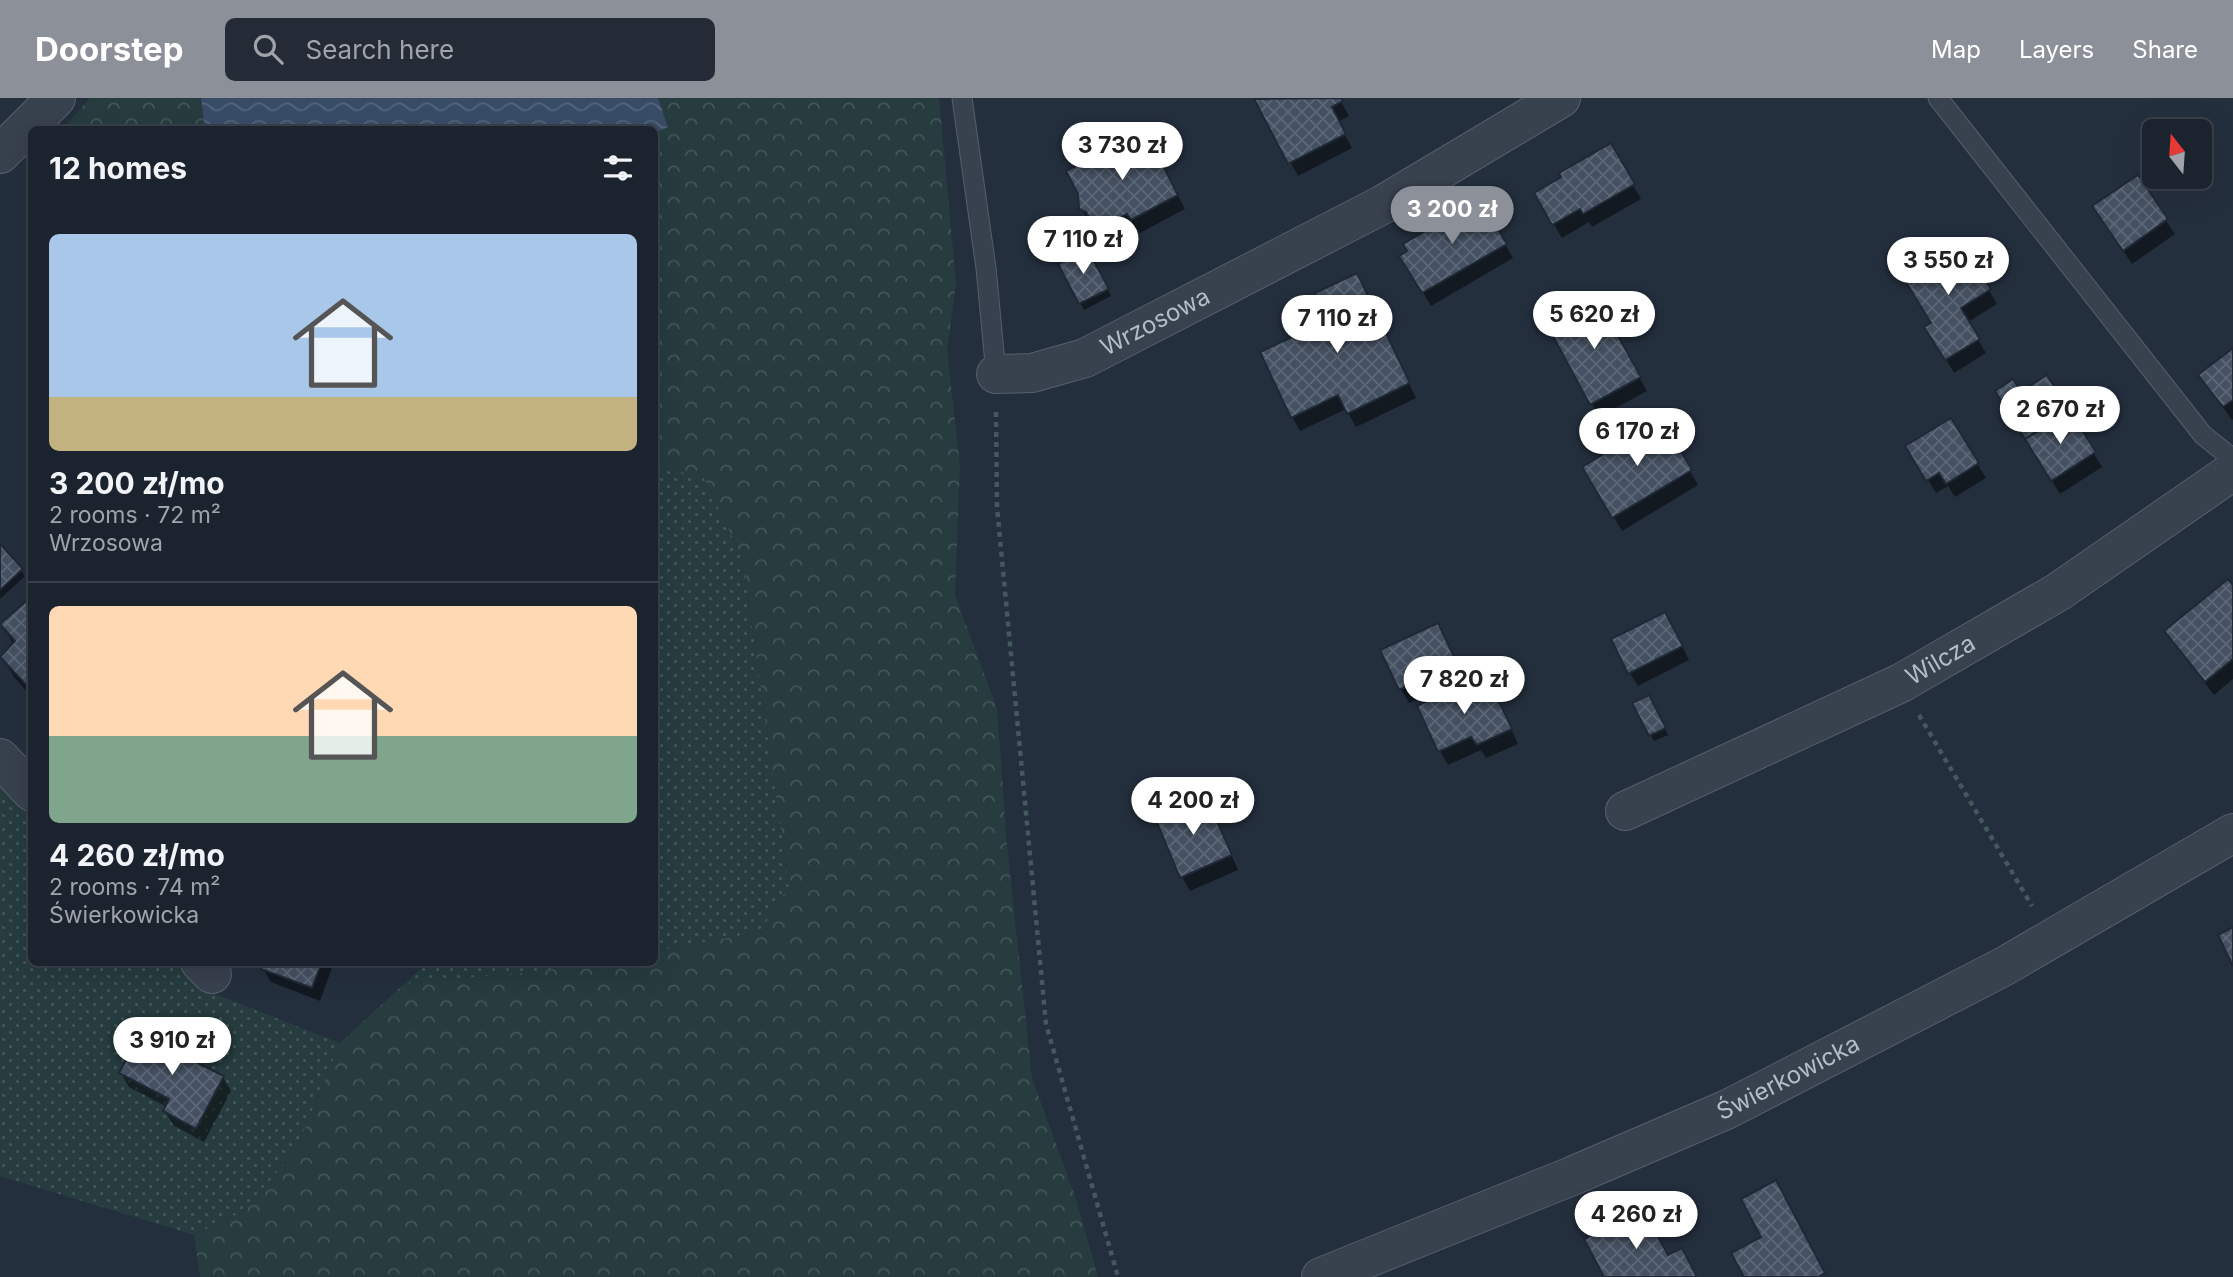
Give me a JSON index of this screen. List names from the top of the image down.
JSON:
{
  "streets": {
    "street": ["Wrzosowa", "Wilcza", "Świerkowicka"]
  },
  "north": "top",
  "page": {
    "header": "Doorstep",
    "search": "Search here",
    "nav": ["Map", "Layers", "Share"],
    "price": [
      "3 730 zł",
      "3 200 zł",
      "7 110 zł",
      "3 550 zł",
      "5 620 zł",
      "7 110 zł",
      "2 670 zł",
      "6 170 zł",
      "7 820 zł",
      "4 200 zł",
      "3 910 zł",
      "4 260 zł"
    ],
    "heading": "12 homes",
    "list": [
      {
        "name": "3 200 zł/mo",
        "note": "2 rooms · 72 m² · Wrzosowa"
      },
      {
        "name": "4 260 zł/mo",
        "note": "2 rooms · 74 m² · Świerkowicka"
      }
    ]
  }
}
